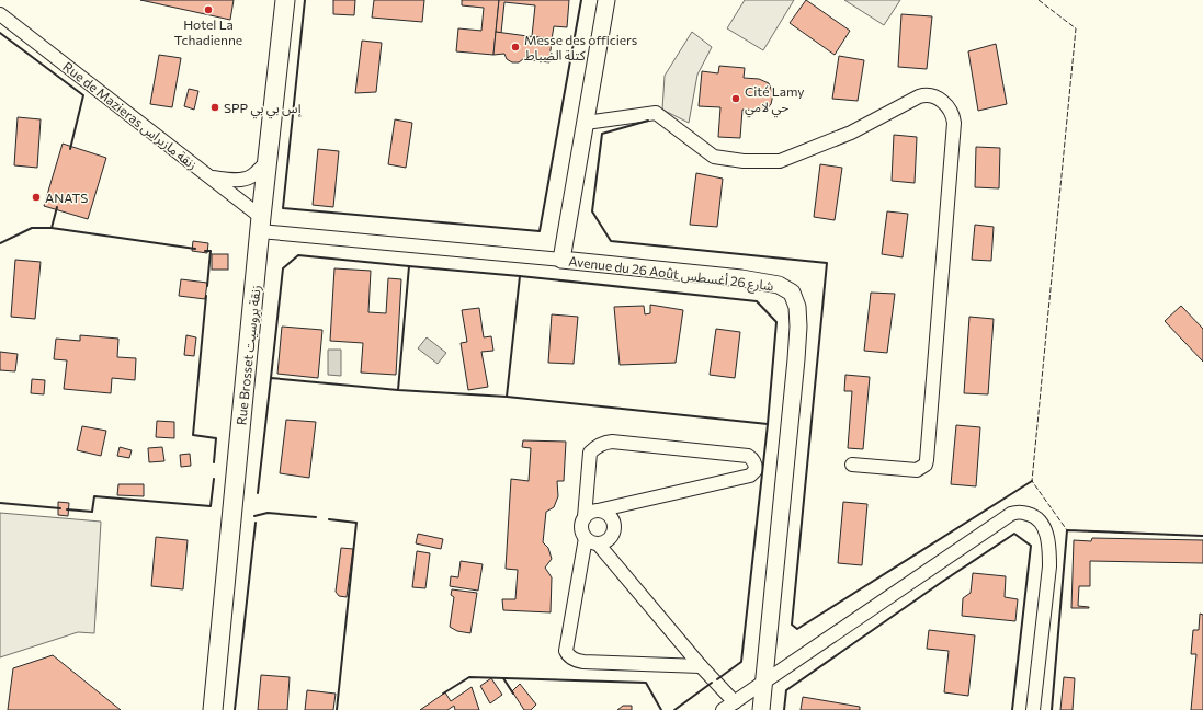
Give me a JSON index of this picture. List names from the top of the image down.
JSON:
{
  "streets": {
    "main road": ["Rue Brosset زنقة بروسيت"],
    "street": ["Rue de Mazieras زنقة مازيراس", "Avenue du 26 Août شارع 26 أغسطس"]
  },
  "crossings": [
    ["Rue de Mazieras زنقة مازيراس", "Avenue du 26 Août شارع 26 أغسطس"],
    ["Rue de Mazieras زنقة مازيراس", "Rue Brosset زنقة بروسيت"],
    ["Avenue du 26 Août شارع 26 أغسطس", "Rue Brosset زنقة بروسيت"]
  ],
  "places": [
    "Hotel La Tchadienne",
    "Messe des officiers كتلة الضباط",
    "Cité Lamy حي لامي",
    "SPP إس بي بي",
    "ANATS"
  ]
}
